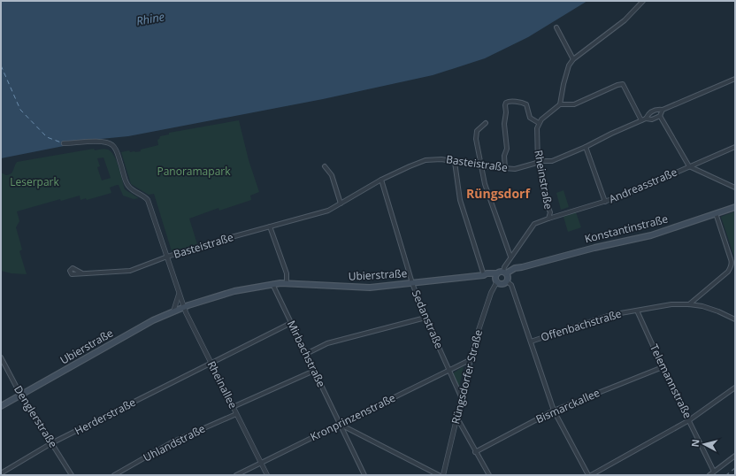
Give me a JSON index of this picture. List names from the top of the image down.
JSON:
{
  "streets": {
    "main road": ["Konstantinstraße", "Ubierstraße"],
    "street": [
      "Basteistraße",
      "Rheinstraße",
      "Andreasstraße",
      "Sedanstraße",
      "Offenbachstraße",
      "Mirbachstraße",
      "Rüngsdorfer Straße",
      "Telemannstraße",
      "Rheinallee",
      "Bismarckallee",
      "Denglerstraße",
      "Herderstraße",
      "Kronprinzenstraße",
      "Uhlandstraße"
    ]
  },
  "crossings": [
    ["Basteistraße", "Rheinstraße"],
    ["Basteistraße", "Sedanstraße"],
    ["Basteistraße", "Rheinallee"],
    ["Rheinstraße", "Andreasstraße"],
    ["Rheinstraße", "Konstantinstraße"],
    ["Konstantinstraße", "Ubierstraße"],
    ["Konstantinstraße", "Rüngsdorfer Straße"],
    ["Ubierstraße", "Sedanstraße"],
    ["Ubierstraße", "Mirbachstraße"],
    ["Ubierstraße", "Rüngsdorfer Straße"],
    ["Ubierstraße", "Rheinallee"],
    ["Ubierstraße", "Denglerstraße"],
    ["Sedanstraße", "Rüngsdorfer Straße"],
    ["Sedanstraße", "Kronprinzenstraße"],
    ["Offenbachstraße", "Telemannstraße"],
    ["Mirbachstraße", "Herderstraße"],
    ["Mirbachstraße", "Kronprinzenstraße"],
    ["Rüngsdorfer Straße", "Kronprinzenstraße"],
    ["Telemannstraße", "Bismarckallee"],
    ["Rheinallee", "Herderstraße"],
    ["Rheinallee", "Kronprinzenstraße"],
    ["Rheinallee", "Uhlandstraße"],
    ["Denglerstraße", "Herderstraße"]
  ],
  "districts": ["Rüngsdorf"],
  "water": ["Rhine"],
  "parks": ["Panoramapark", "Leserpark"],
  "north": "left"
}
